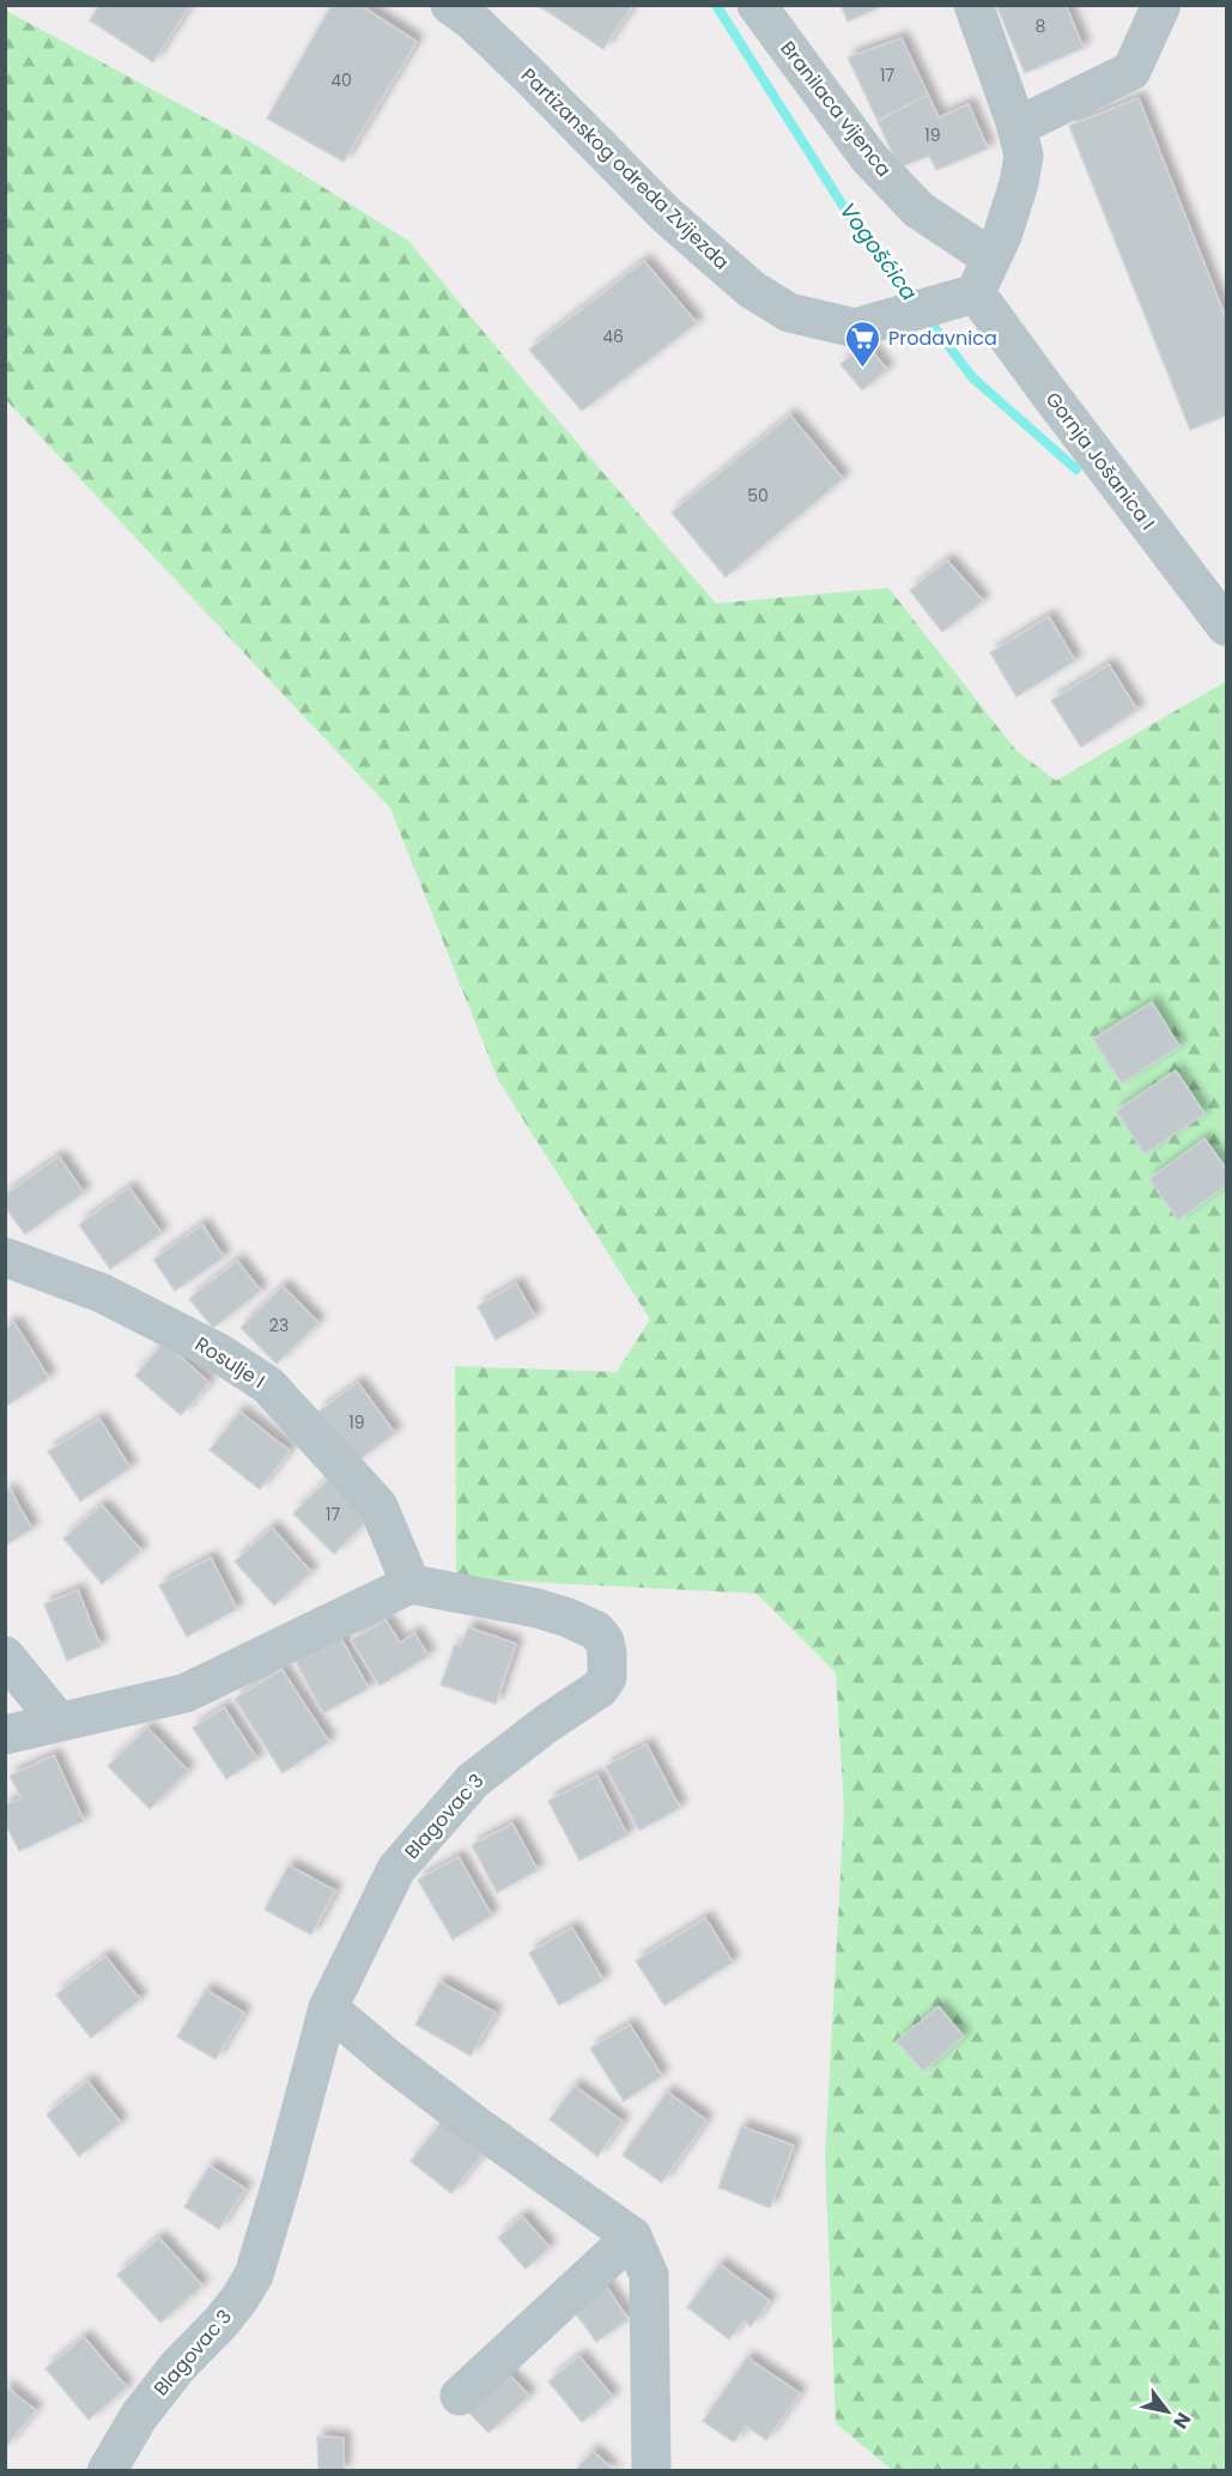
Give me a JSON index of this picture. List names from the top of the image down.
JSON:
{
  "streets": {
    "street": [
      "Branilaca vijenca",
      "Partizanskog odreda Zvijezda",
      "Gornja Jošanica I",
      "Rosulje I",
      "Blagovac 3"
    ]
  },
  "crossings": [
    ["Branilaca vijenca", "Partizanskog odreda Zvijezda"],
    ["Branilaca vijenca", "Gornja Jošanica I"],
    ["Partizanskog odreda Zvijezda", "Gornja Jošanica I"],
    ["Rosulje I", "Blagovac 3"]
  ],
  "water": ["Vogošćica"],
  "places": {
    "supermarket": ["Prodavnica"]
  },
  "house_numbers": [
    "8",
    "17",
    "40",
    "19",
    "46",
    "50",
    "23",
    "19",
    "17"
  ],
  "north": "bottom right"
}
